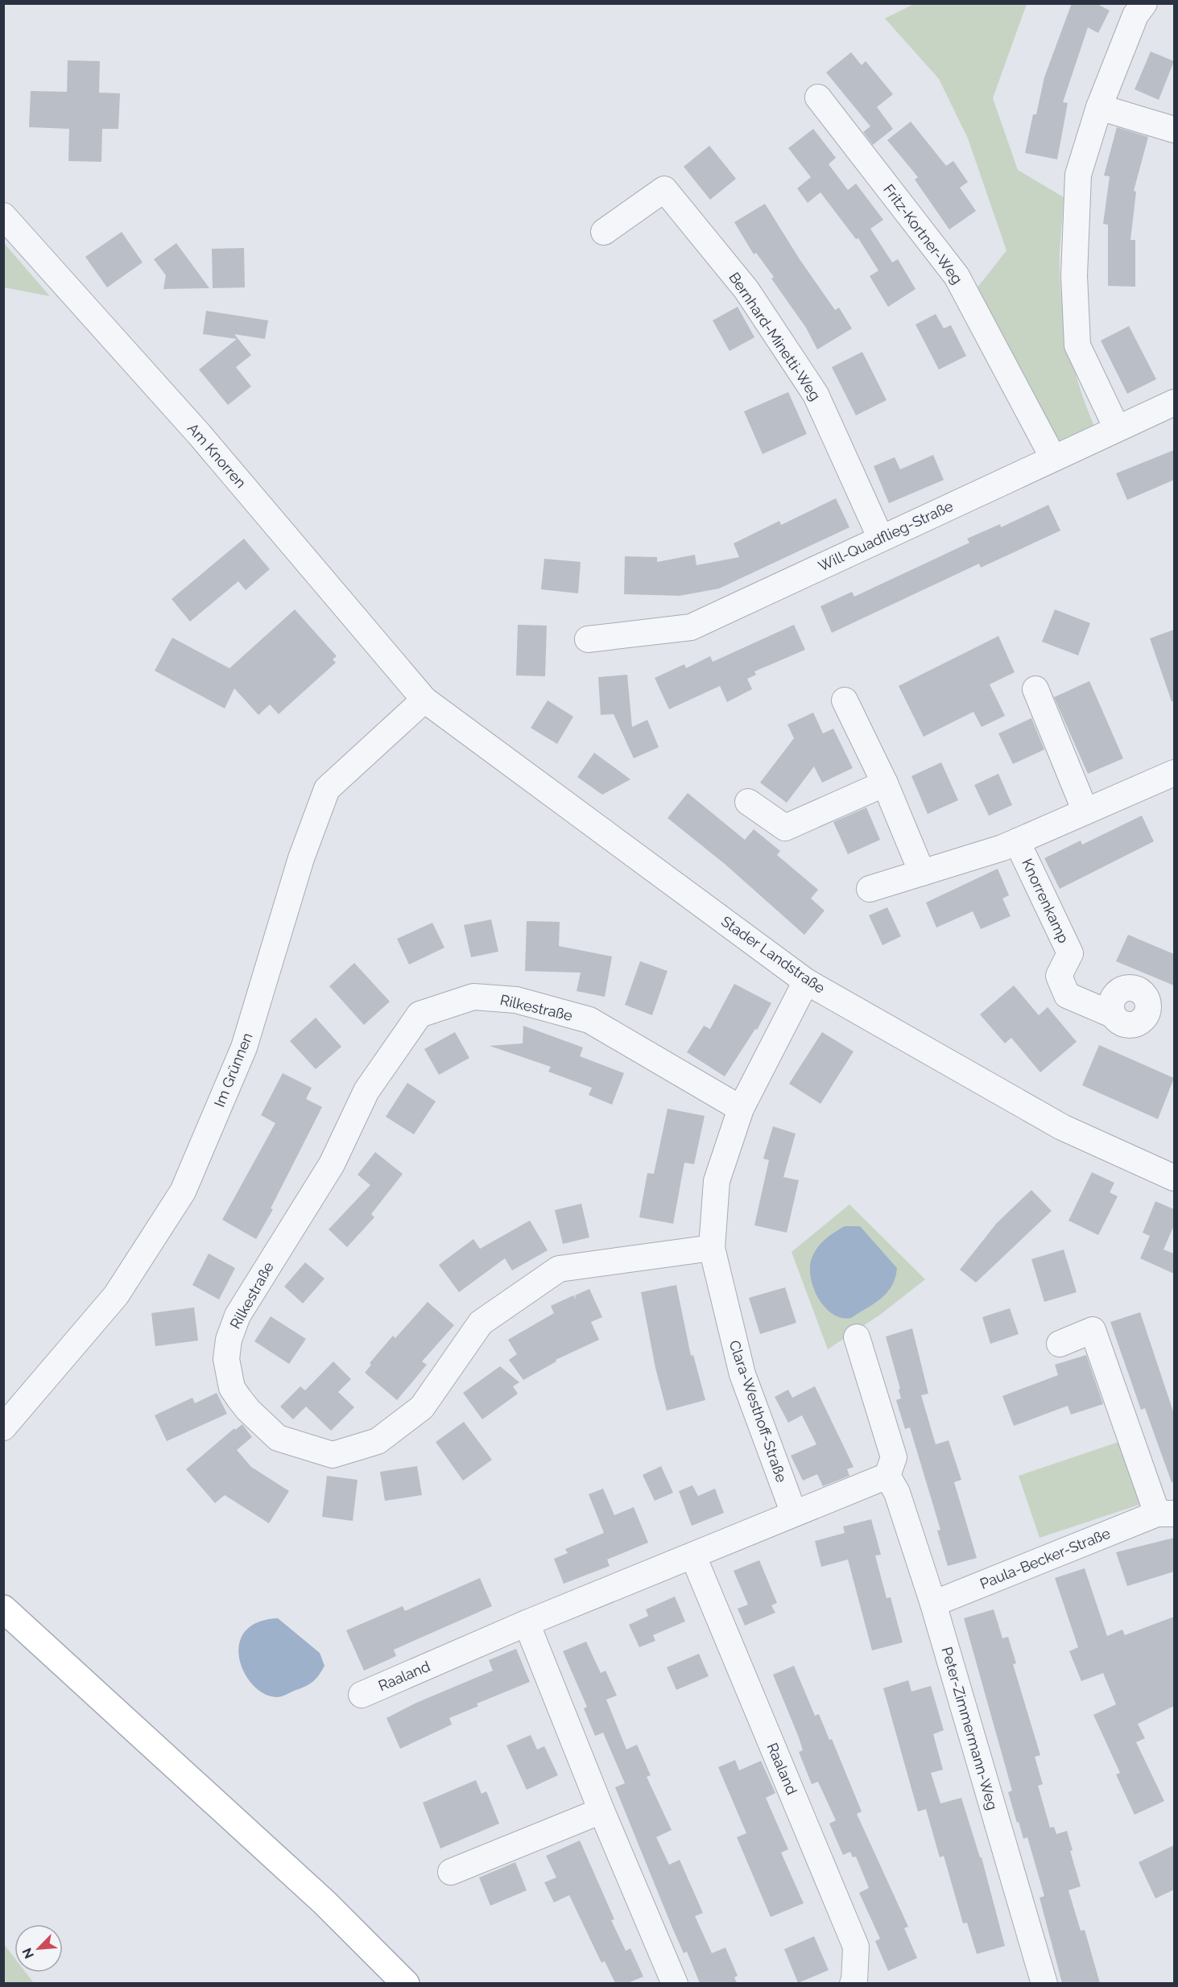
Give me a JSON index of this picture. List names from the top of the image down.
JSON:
{
  "streets": {
    "street": [
      "Fritz-Kortner-Weg",
      "Bernhard-Minetti-Weg",
      "Am Knorren",
      "Will-Quadflieg-Straße",
      "Knorrenkamp",
      "Stader Landstraße",
      "Rilkestraße",
      "Im Grünnen",
      "Clara-Westhoff-Straße",
      "Paula-Becker-Straße",
      "Raaland",
      "Peter-Zimmermann-Weg"
    ]
  },
  "crossings": [
    ["Fritz-Kortner-Weg", "Will-Quadflieg-Straße"],
    ["Bernhard-Minetti-Weg", "Will-Quadflieg-Straße"],
    ["Am Knorren", "Stader Landstraße"],
    ["Am Knorren", "Im Grünnen"],
    ["Stader Landstraße", "Im Grünnen"],
    ["Stader Landstraße", "Clara-Westhoff-Straße"],
    ["Rilkestraße", "Clara-Westhoff-Straße"],
    ["Clara-Westhoff-Straße", "Raaland"],
    ["Paula-Becker-Straße", "Peter-Zimmermann-Weg"]
  ],
  "north": "bottom left"
}
